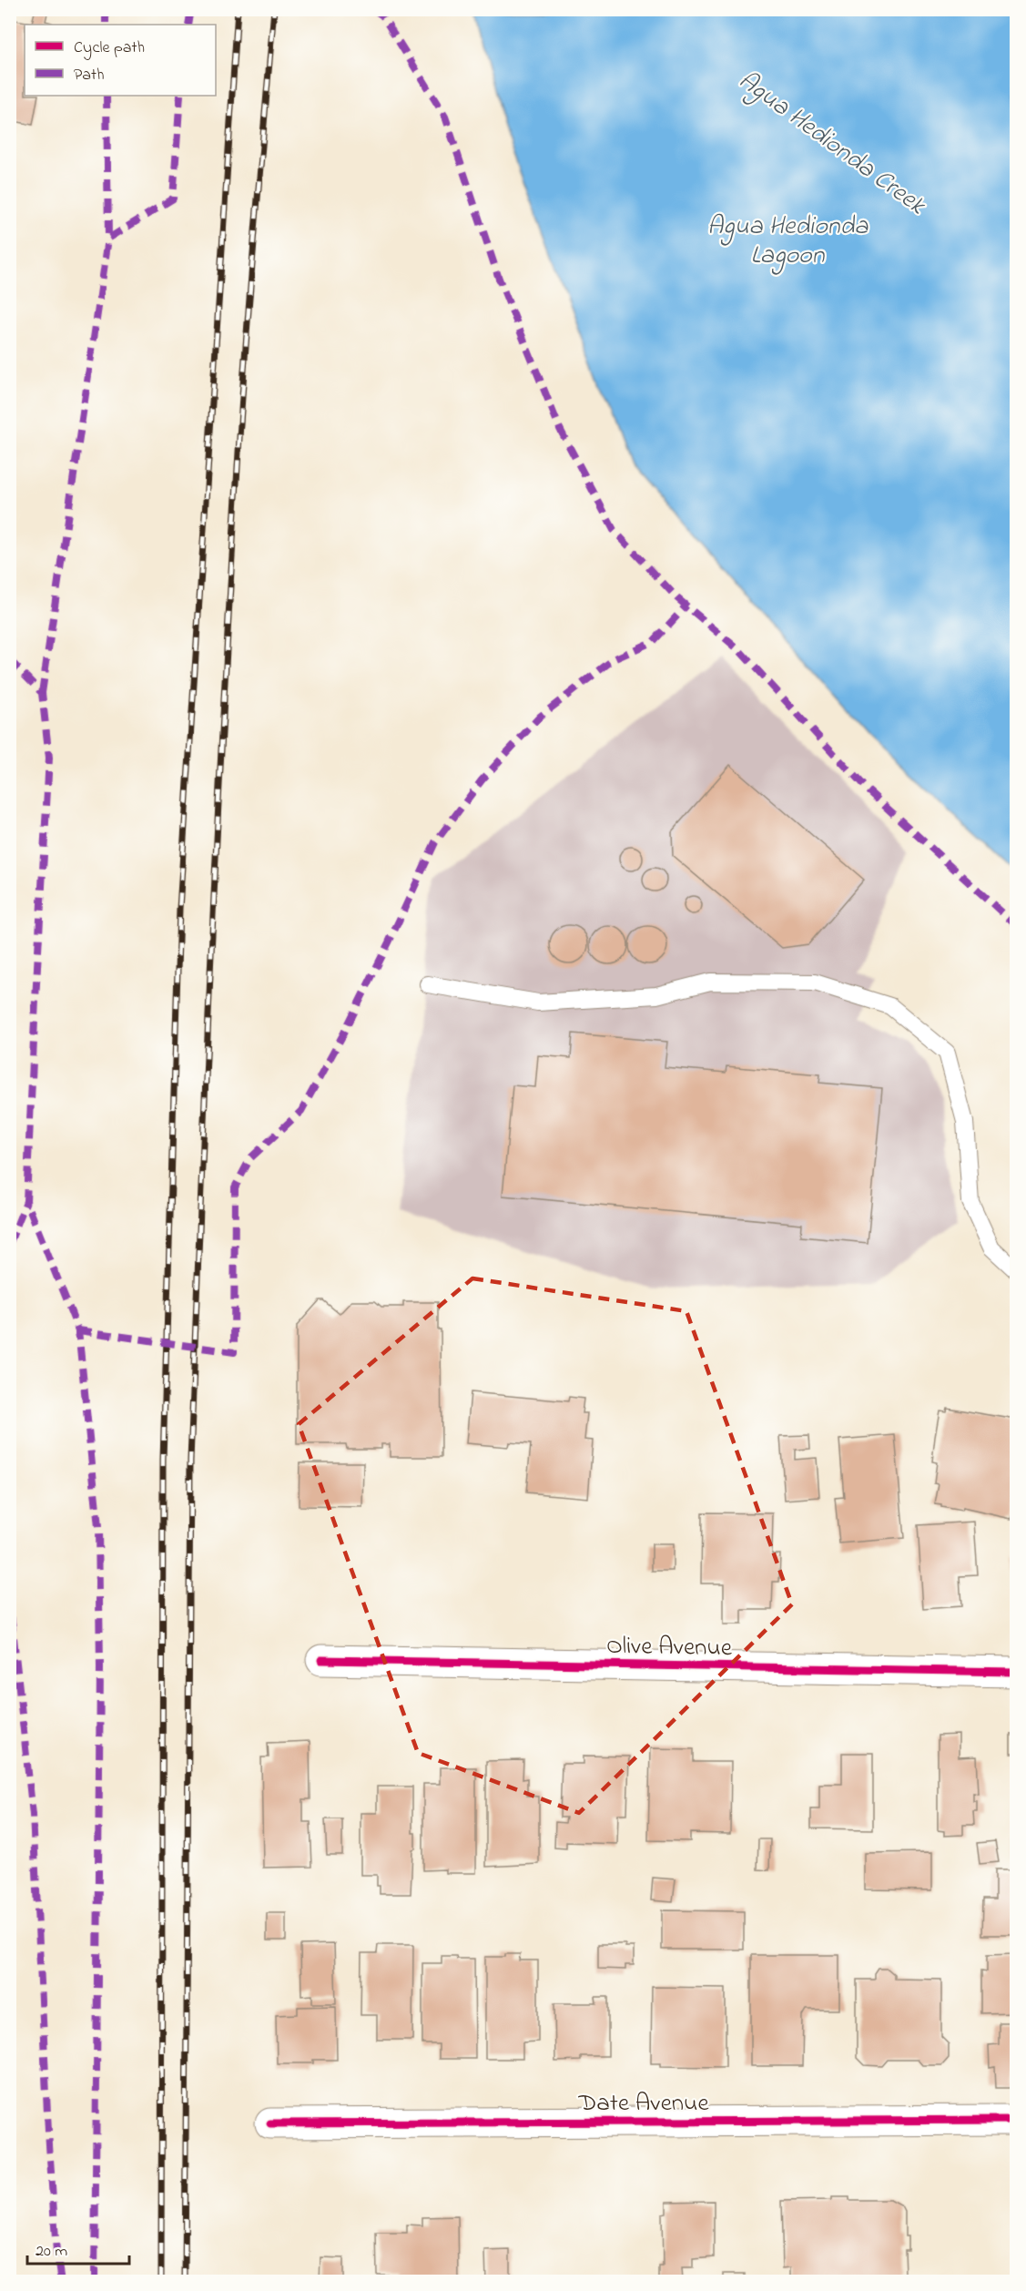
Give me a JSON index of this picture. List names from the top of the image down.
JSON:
{
  "streets": {
    "street": ["Olive Avenue", "Date Avenue"]
  },
  "water": ["Agua Hedionda Creek", "Agua Hedionda Lagoon"],
  "legend": ["Cycle path", "Path"],
  "scale_bar": "20 m"
}
